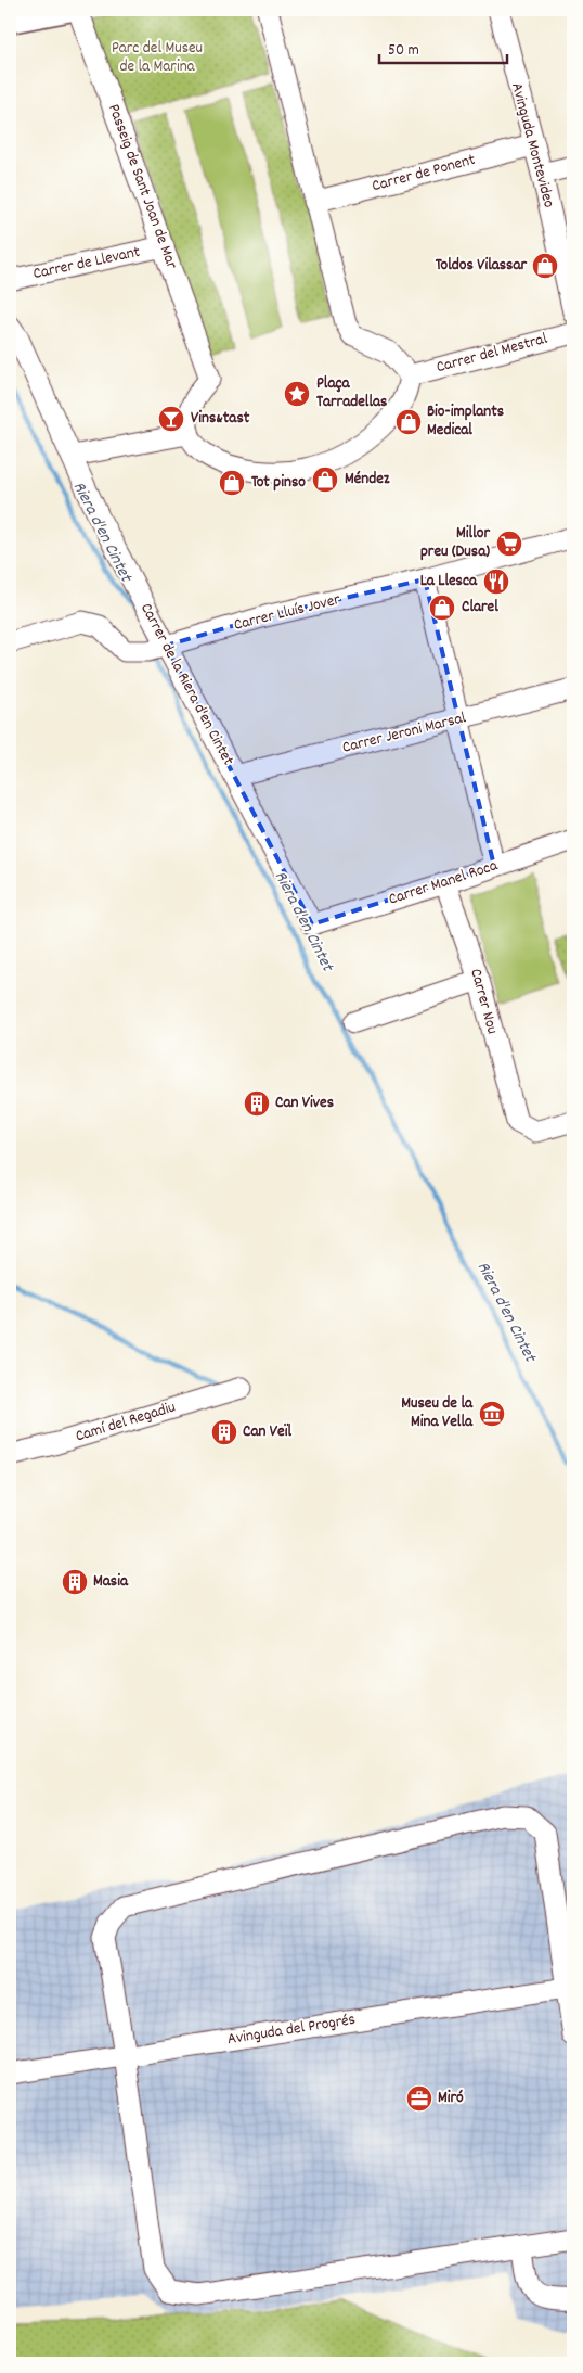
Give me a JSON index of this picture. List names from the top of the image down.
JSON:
{
  "streets": {
    "street": [
      "Avinguda Montevideo",
      "Carrer de Ponent",
      "Passeig de Sant Joan de Mar",
      "Carrer de Llevant",
      "Carrer del Mestral",
      "Carrer Lluís Jover",
      "Carrer de la Riera d'en Cintet",
      "Carrer Jeroni Marsal",
      "Carrer Manel Roca",
      "Carrer Nou",
      "Camí del Regadiu",
      "Avinguda del Progrés"
    ]
  },
  "crossings": [
    ["Avinguda Montevideo", "Carrer de Ponent"],
    ["Passeig de Sant Joan de Mar", "Carrer de Llevant"],
    ["Carrer Lluís Jover", "Carrer de la Riera d'en Cintet"],
    ["Carrer de la Riera d'en Cintet", "Carrer Jeroni Marsal"],
    ["Carrer de la Riera d'en Cintet", "Carrer Manel Roca"],
    ["Carrer Manel Roca", "Carrer Nou"]
  ],
  "water": ["Riera d'en Cintet"],
  "parks": ["Parc del Museu de la Marina"],
  "places": {
    "shop": [
      "Toldos Vilassar",
      "Bio-implants Medical",
      "Méndez",
      "Tot pinso",
      "Clarel"
    ],
    "place": ["Plaça Tarradellas"],
    "bar": ["Vins&tast"],
    "supermarket": ["Millor preu (Dusa)"],
    "restaurant": ["La Llesca"],
    "building": ["Can Vives", "Can Veïl", "Masia"],
    "museum": ["Museu de la Mina Vella"],
    "office": ["Miró"]
  },
  "scale_bar": "50 m"
}
